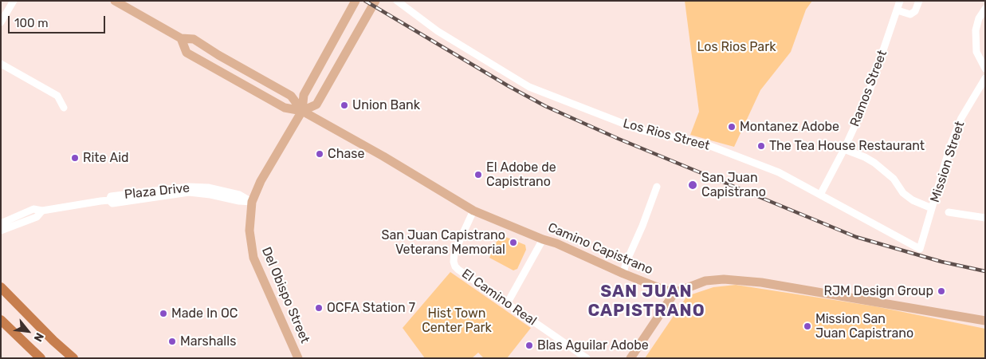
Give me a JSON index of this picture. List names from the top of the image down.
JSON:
{
  "streets": {
    "main road": ["Camino Capistrano", "Del Obispo Street"],
    "street": [
      "Ramos Street",
      "Los Rios Street",
      "Mission Street",
      "Plaza Drive",
      "El Camino Real"
    ]
  },
  "crossings": [
    ["Ramos Street", "Los Rios Street"],
    ["Los Rios Street", "Mission Street"],
    ["Plaza Drive", "Del Obispo Street"],
    ["Camino Capistrano", "Del Obispo Street"],
    ["Camino Capistrano", "El Camino Real"]
  ],
  "districts": ["SAN JUAN CAPISTRANO"],
  "parks": ["Los Rios Park", "Hist Town Center Park"],
  "places": [
    "Union Bank",
    "Montanez Adobe",
    "The Tea House Restaurant",
    "Chase",
    "Rite Aid",
    "El Adobe de Capistrano",
    "San Juan Capistrano",
    "San Juan Capistrano Veterans Memorial",
    "RJM Design Group",
    "OCFA Station 7",
    "Made In OC",
    "Mission San Juan Capistrano",
    "Marshalls",
    "Blas Aguilar Adobe"
  ],
  "scale_bar": "100 m",
  "north": "bottom right"
}
